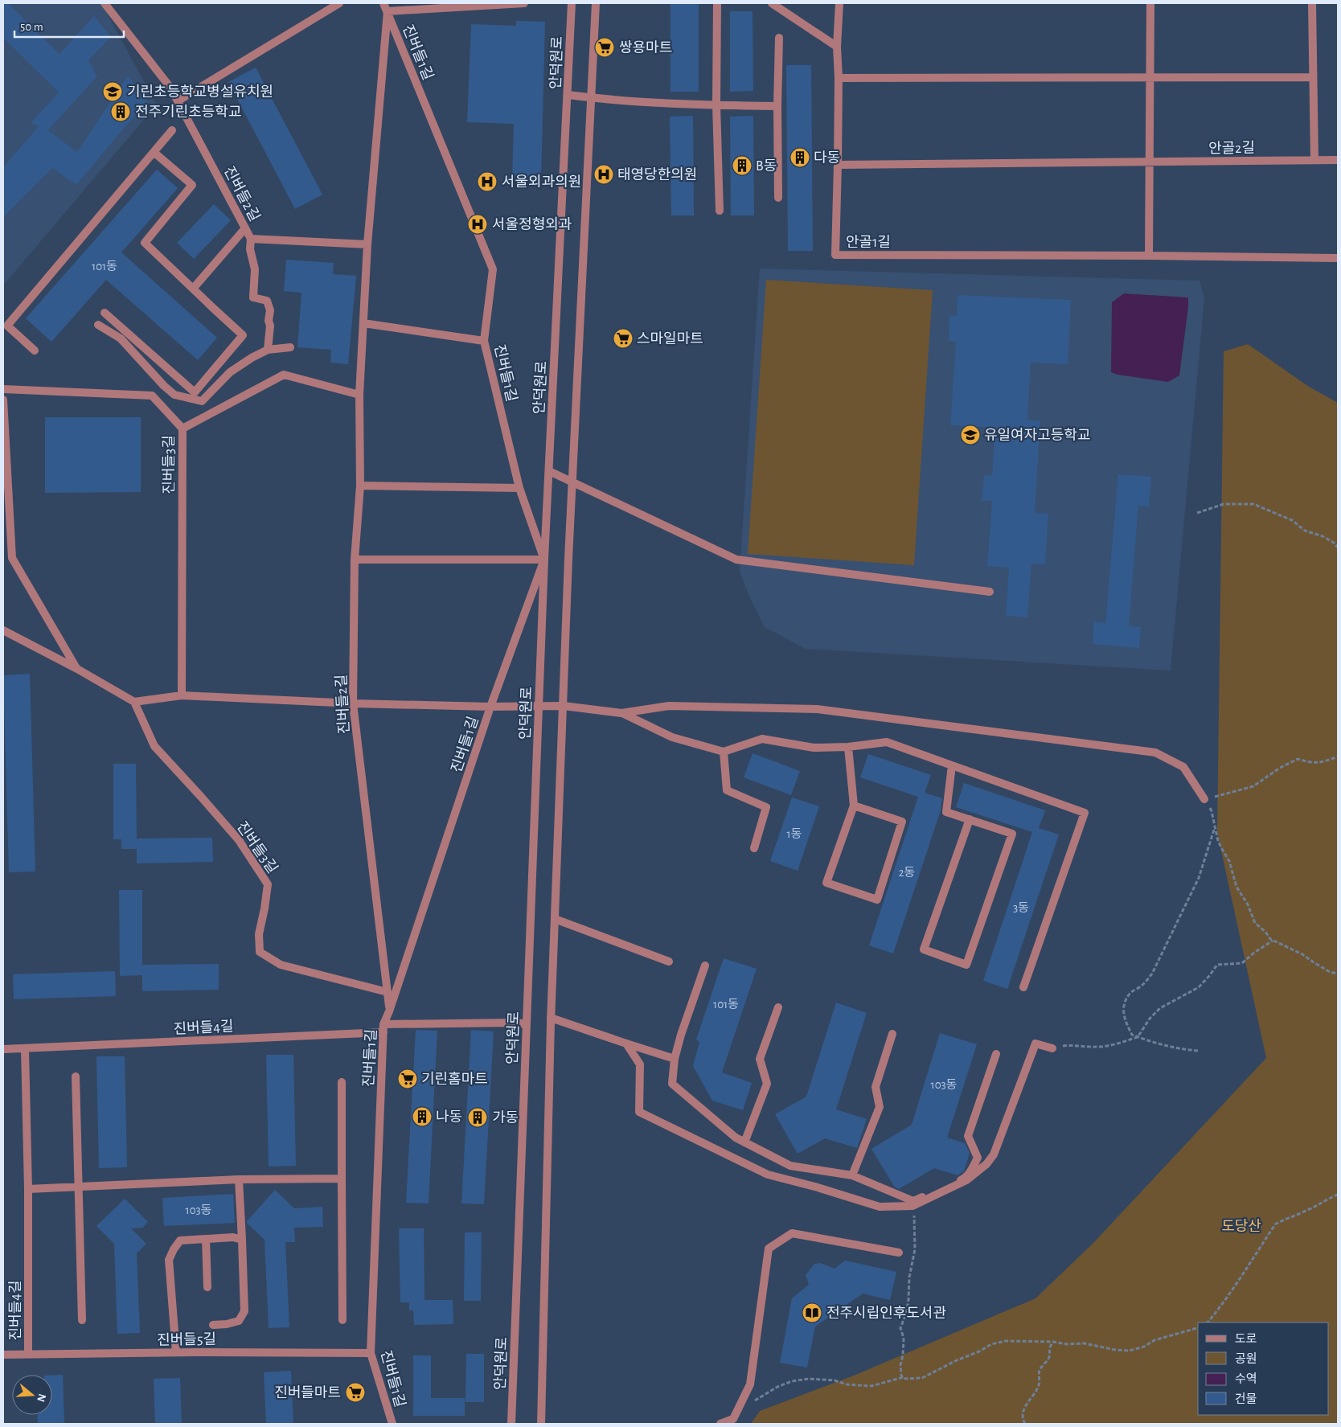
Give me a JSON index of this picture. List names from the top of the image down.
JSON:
{
  "streets": {
    "street": [
      "진버들1길",
      "안덕원로",
      "안골2길",
      "진버들2길",
      "안골1길",
      "진버들3길",
      "진버들4길",
      "진버들5길"
    ]
  },
  "crossings": [
    ["진버들1길", "안덕원로"],
    ["진버들1길", "진버들2길"],
    ["진버들1길", "진버들4길"],
    ["진버들1길", "진버들5길"],
    ["안덕원로", "진버들4길"],
    ["안골2길", "안골1길"],
    ["진버들2길", "진버들3길"],
    ["진버들4길", "진버들5길"]
  ],
  "parks": ["도당산"],
  "places": {
    "supermarket": [
      "쌍용마트",
      "스마일마트",
      "기린홈마트",
      "진버들마트"
    ],
    "school or university": ["기린초등학교병설유치원", "유일여자고등학교"],
    "building": [
      "전주기린초등학교",
      "다동",
      "B동",
      "나동",
      "가동"
    ],
    "hospital": ["태영당한의원", "서울외과의원", "서울정형외과"],
    "library": ["전주시립인후도서관"]
  },
  "house_numbers": [
    "101동",
    "1동",
    "2동",
    "3동",
    "101동",
    "103동",
    "103동"
  ],
  "legend": [
    "도로",
    "공원",
    "수역",
    "건물"
  ],
  "scale_bar": "50 m",
  "north": "right"
}
